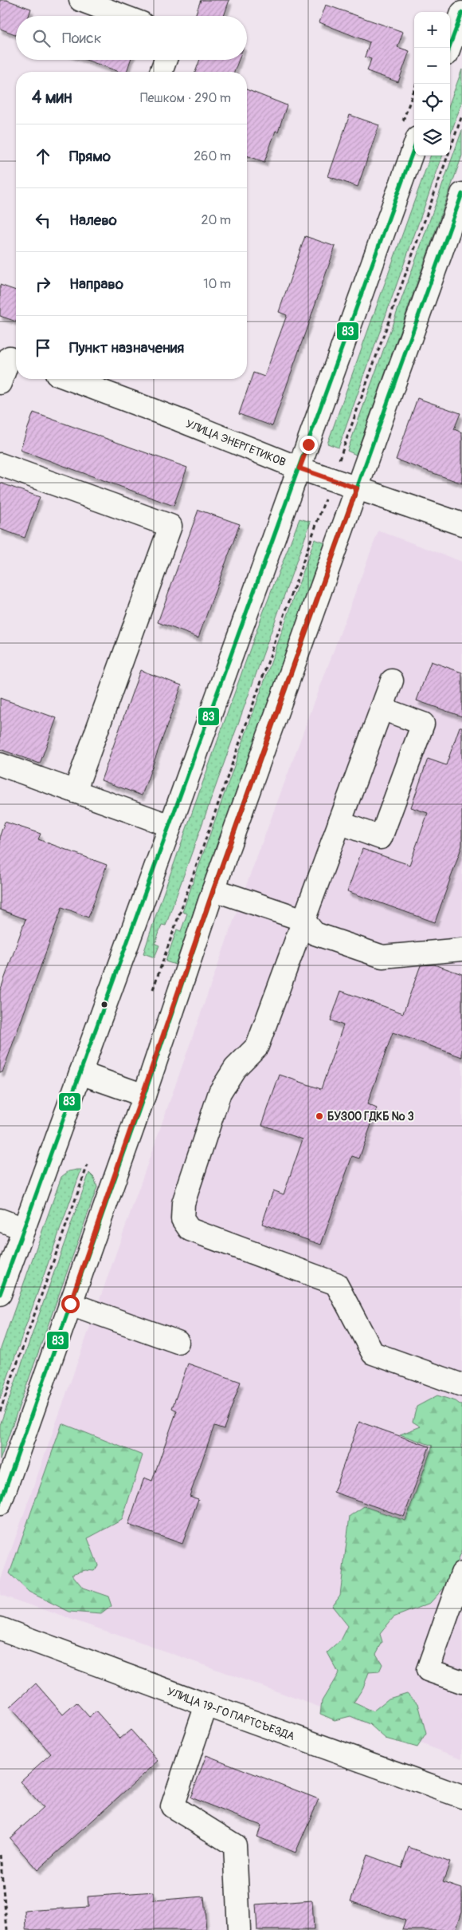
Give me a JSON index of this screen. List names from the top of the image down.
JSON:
{
  "streets": {
    "street": ["УЛИЦА ЭНЕРГЕТИКОВ", "УЛИЦА 19-ГО ПАРТСЪЕЗДА"]
  },
  "places": ["БУЗОО ГДКБ № 3"],
  "lines": ["transit line 83"],
  "page": {
    "map_buttons": ["+", "−"],
    "search": "Поиск",
    "heading": ["4 мин", "Пешком · 290 m"],
    "list": [
      ["Прямо", "260 m"],
      ["Налево", "20 m"],
      ["Направо", "10 m"],
      "Пункт назначения"
    ]
  }
}
